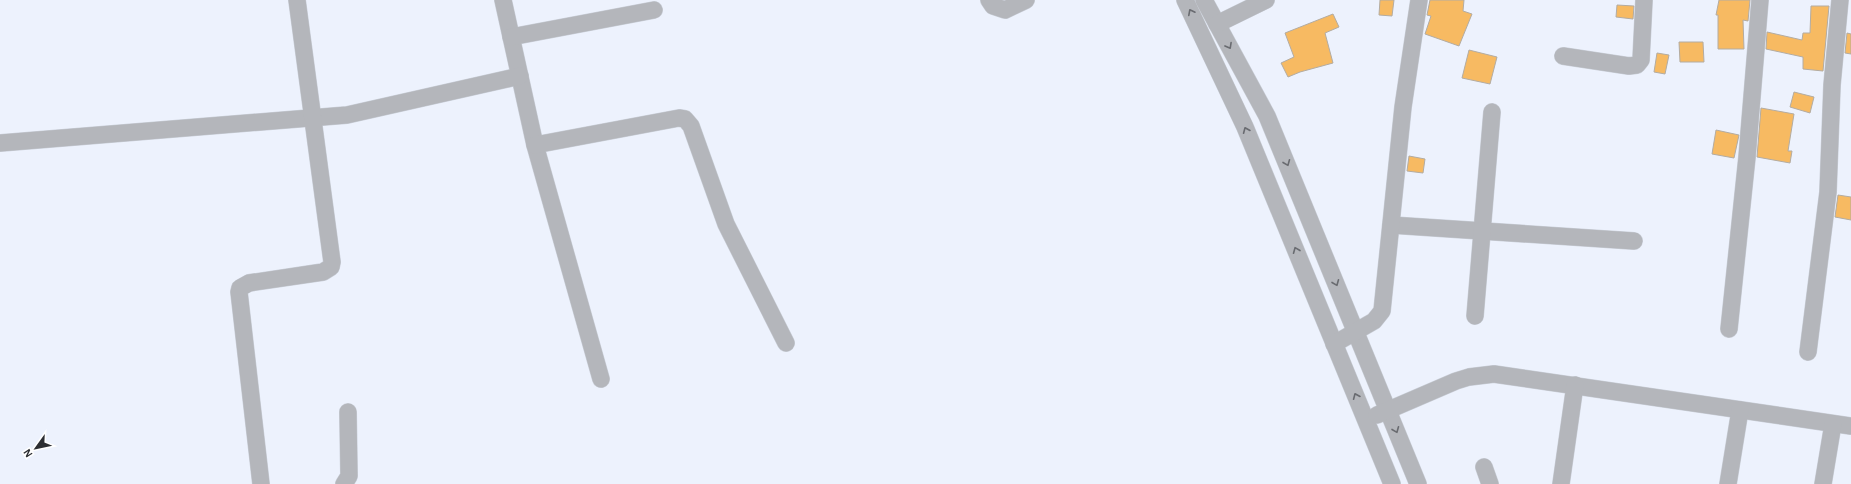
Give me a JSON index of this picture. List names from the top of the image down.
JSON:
{
  "north": "bottom left"
}
